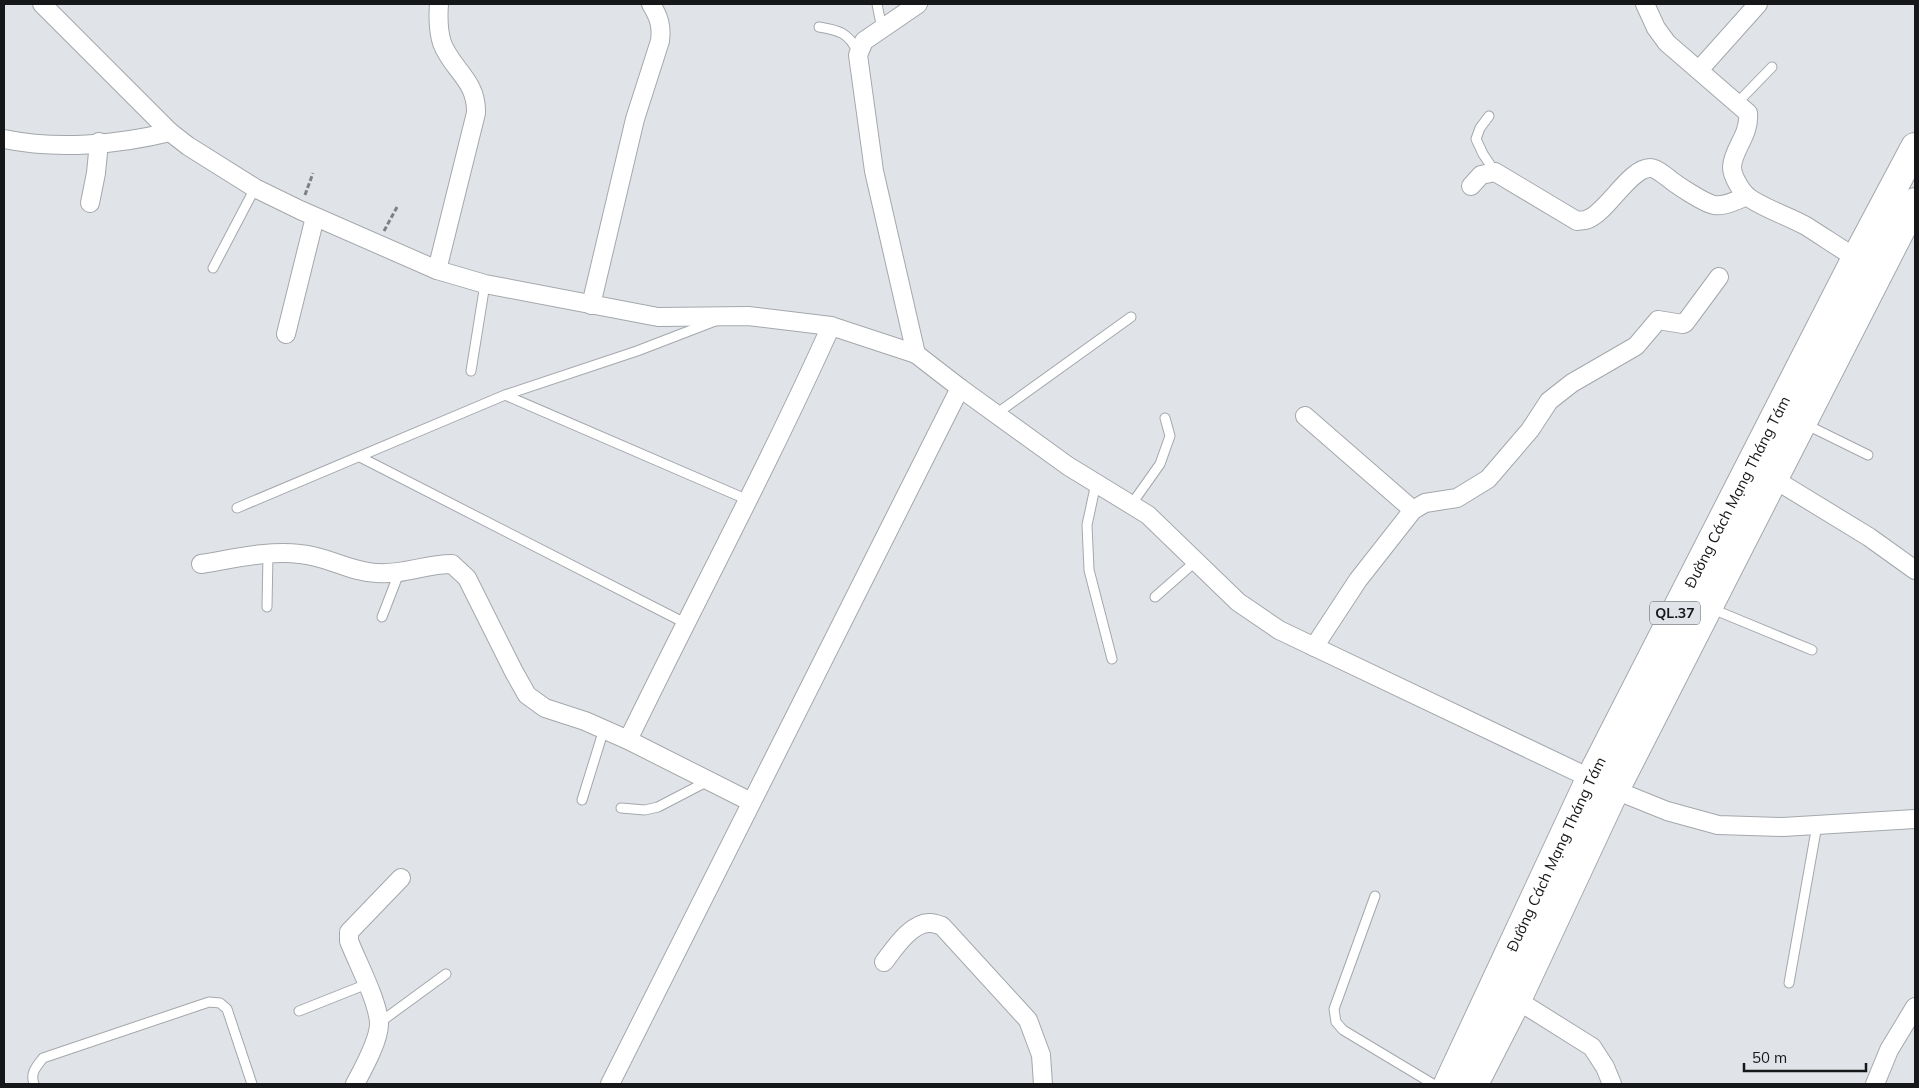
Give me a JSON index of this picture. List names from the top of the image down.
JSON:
{
  "streets": {
    "main road": ["Đường Cách Mạng Tháng Tám", "QL.37"]
  },
  "scale_bar": "50 m"
}
